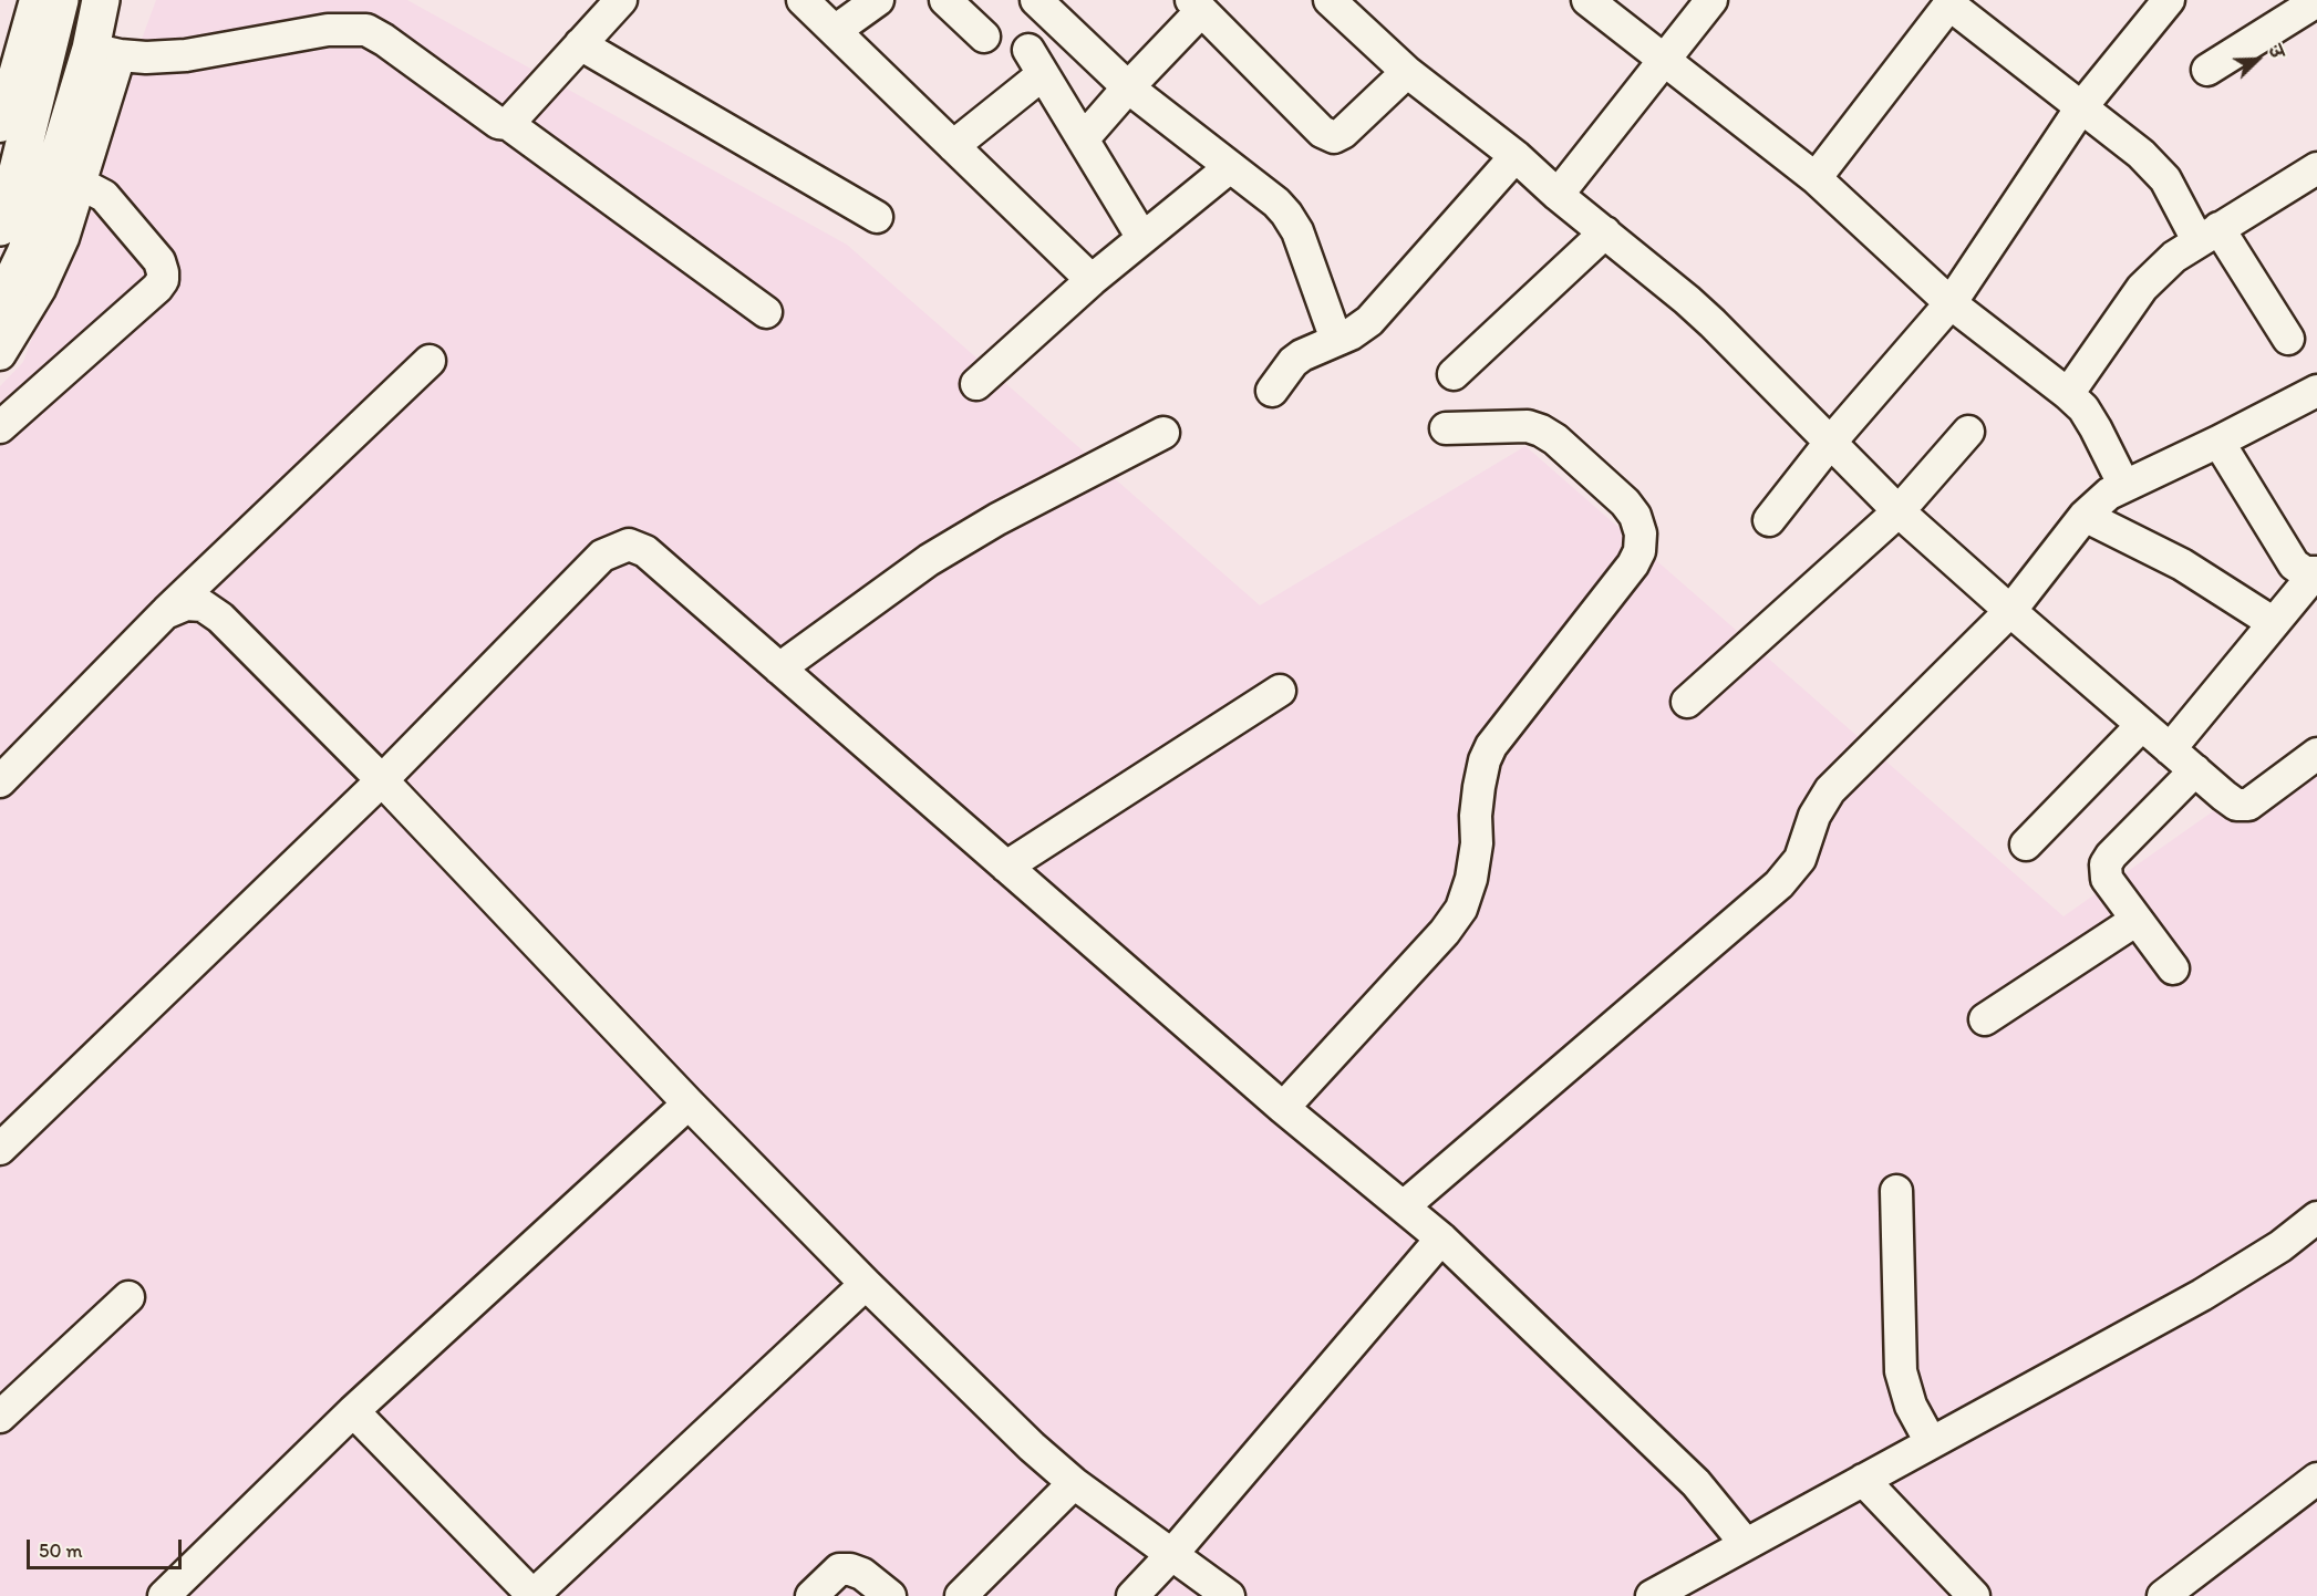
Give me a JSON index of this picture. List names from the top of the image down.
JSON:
{
  "scale_bar": "50 m",
  "north": "top right"
}
